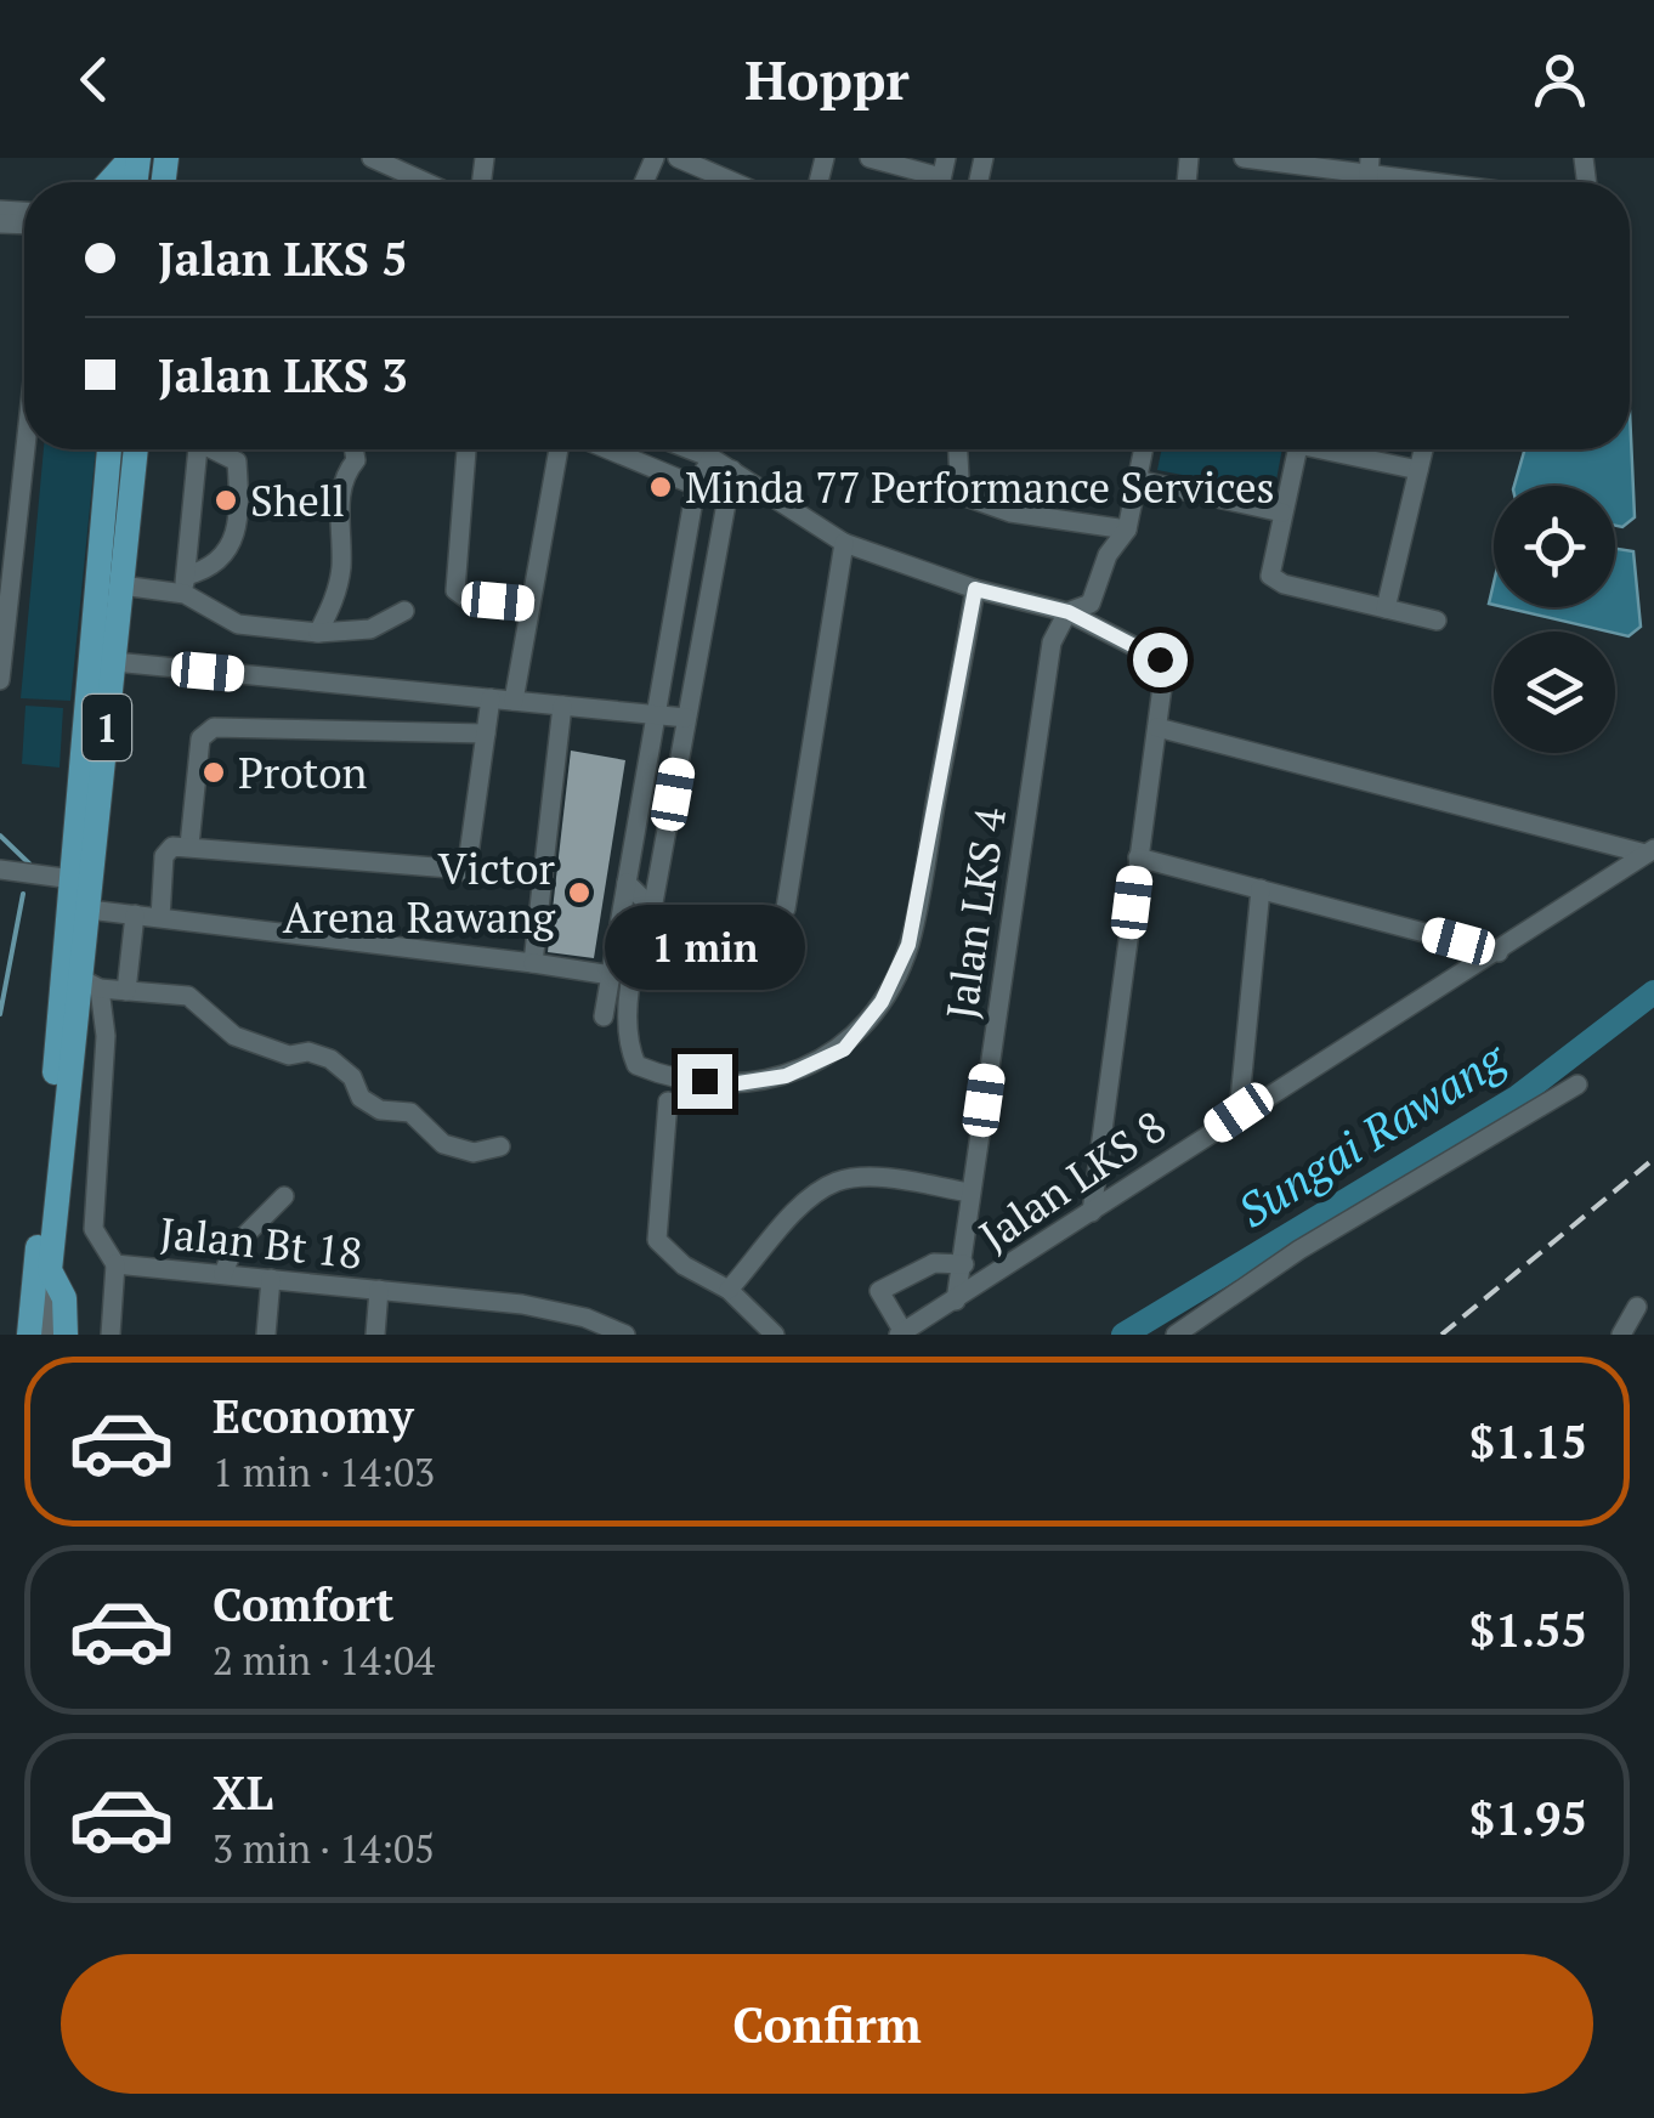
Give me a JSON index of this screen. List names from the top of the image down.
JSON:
{
  "streets": {
    "main road": ["1"],
    "street": ["Jalan LKS 4", "Jalan LKS 8", "Jalan Bt 18"]
  },
  "crossings": [
    ["1", "Jalan Bt 18"],
    ["Jalan LKS 4", "Jalan LKS 8"]
  ],
  "water": ["Sungai Rawang"],
  "places": [
    "Minda 77 Performance Services",
    "Shell",
    "Proton",
    "Victor Arena Rawang"
  ],
  "page": {
    "header": "Hoppr",
    "banner": ["Jalan LKS 5", "Jalan LKS 3"],
    "bubble": "1 min",
    "list": [
      {
        "name": "Economy",
        "note": "1 min · 14:03",
        "value": "$1.15"
      },
      {
        "name": "Comfort",
        "note": "2 min · 14:04",
        "value": "$1.55"
      },
      {
        "name": "XL",
        "note": "3 min · 14:05",
        "value": "$1.95"
      }
    ],
    "buttons": "Confirm"
  }
}
